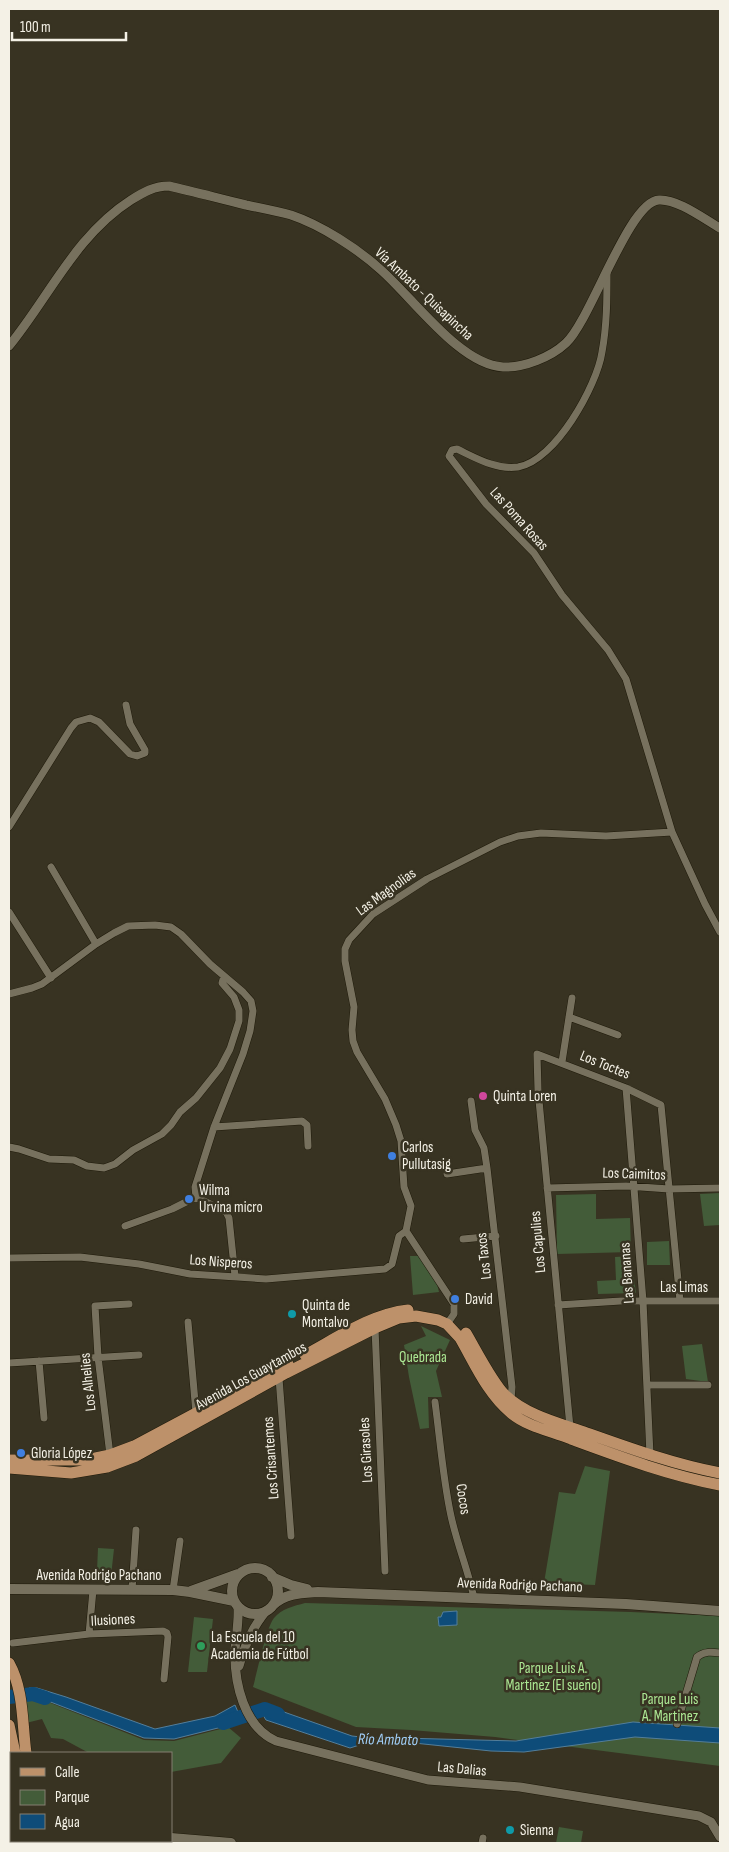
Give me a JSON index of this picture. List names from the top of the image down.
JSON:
{
  "streets": {
    "main road": ["Avenida Los Guaytambos", "Avenida Rodrigo Pachano"],
    "street": [
      "Vía Ambato - Quisapincha",
      "Las Poma Rosas",
      "Las Magnolias",
      "Los Toctes",
      "Los Caimitos",
      "Los Capulies",
      "Los Taxos",
      "Los Nisperos",
      "Las Bananas",
      "Las Limas",
      "Los Alhelies",
      "Los Girasoles",
      "Los Crisantemos",
      "Cocos",
      "Ilusiones",
      "Las Dalias"
    ]
  },
  "crossings": [
    ["Vía Ambato - Quisapincha", "Las Poma Rosas"],
    ["Las Poma Rosas", "Las Magnolias"],
    ["Las Magnolias", "Los Nisperos"],
    ["Los Toctes", "Los Caimitos"],
    ["Los Toctes", "Los Capulies"],
    ["Los Toctes", "Las Bananas"],
    ["Los Caimitos", "Los Capulies"],
    ["Los Caimitos", "Las Bananas"],
    ["Los Capulies", "Las Limas"],
    ["Las Bananas", "Las Limas"],
    ["Avenida Los Guaytambos", "Los Alhelies"],
    ["Avenida Los Guaytambos", "Los Girasoles"],
    ["Avenida Los Guaytambos", "Los Crisantemos"],
    ["Cocos", "Avenida Rodrigo Pachano"],
    ["Avenida Rodrigo Pachano", "Las Dalias"]
  ],
  "water": ["Río Ambato"],
  "parks": ["Quebrada", "Parque Luis A. Martínez (El sueño)", "Parque Luis A. Martinez"],
  "places": [
    "Quinta Loren",
    "Carlos Pullutasig",
    "Wilma Urvina micro",
    "David",
    "Quinta de Montalvo",
    "Gloria López",
    "La Escuela del 10 Academia de Fútbol",
    "Sienna"
  ],
  "legend": ["Calle", "Parque", "Agua"],
  "scale_bar": "100 m"
}
